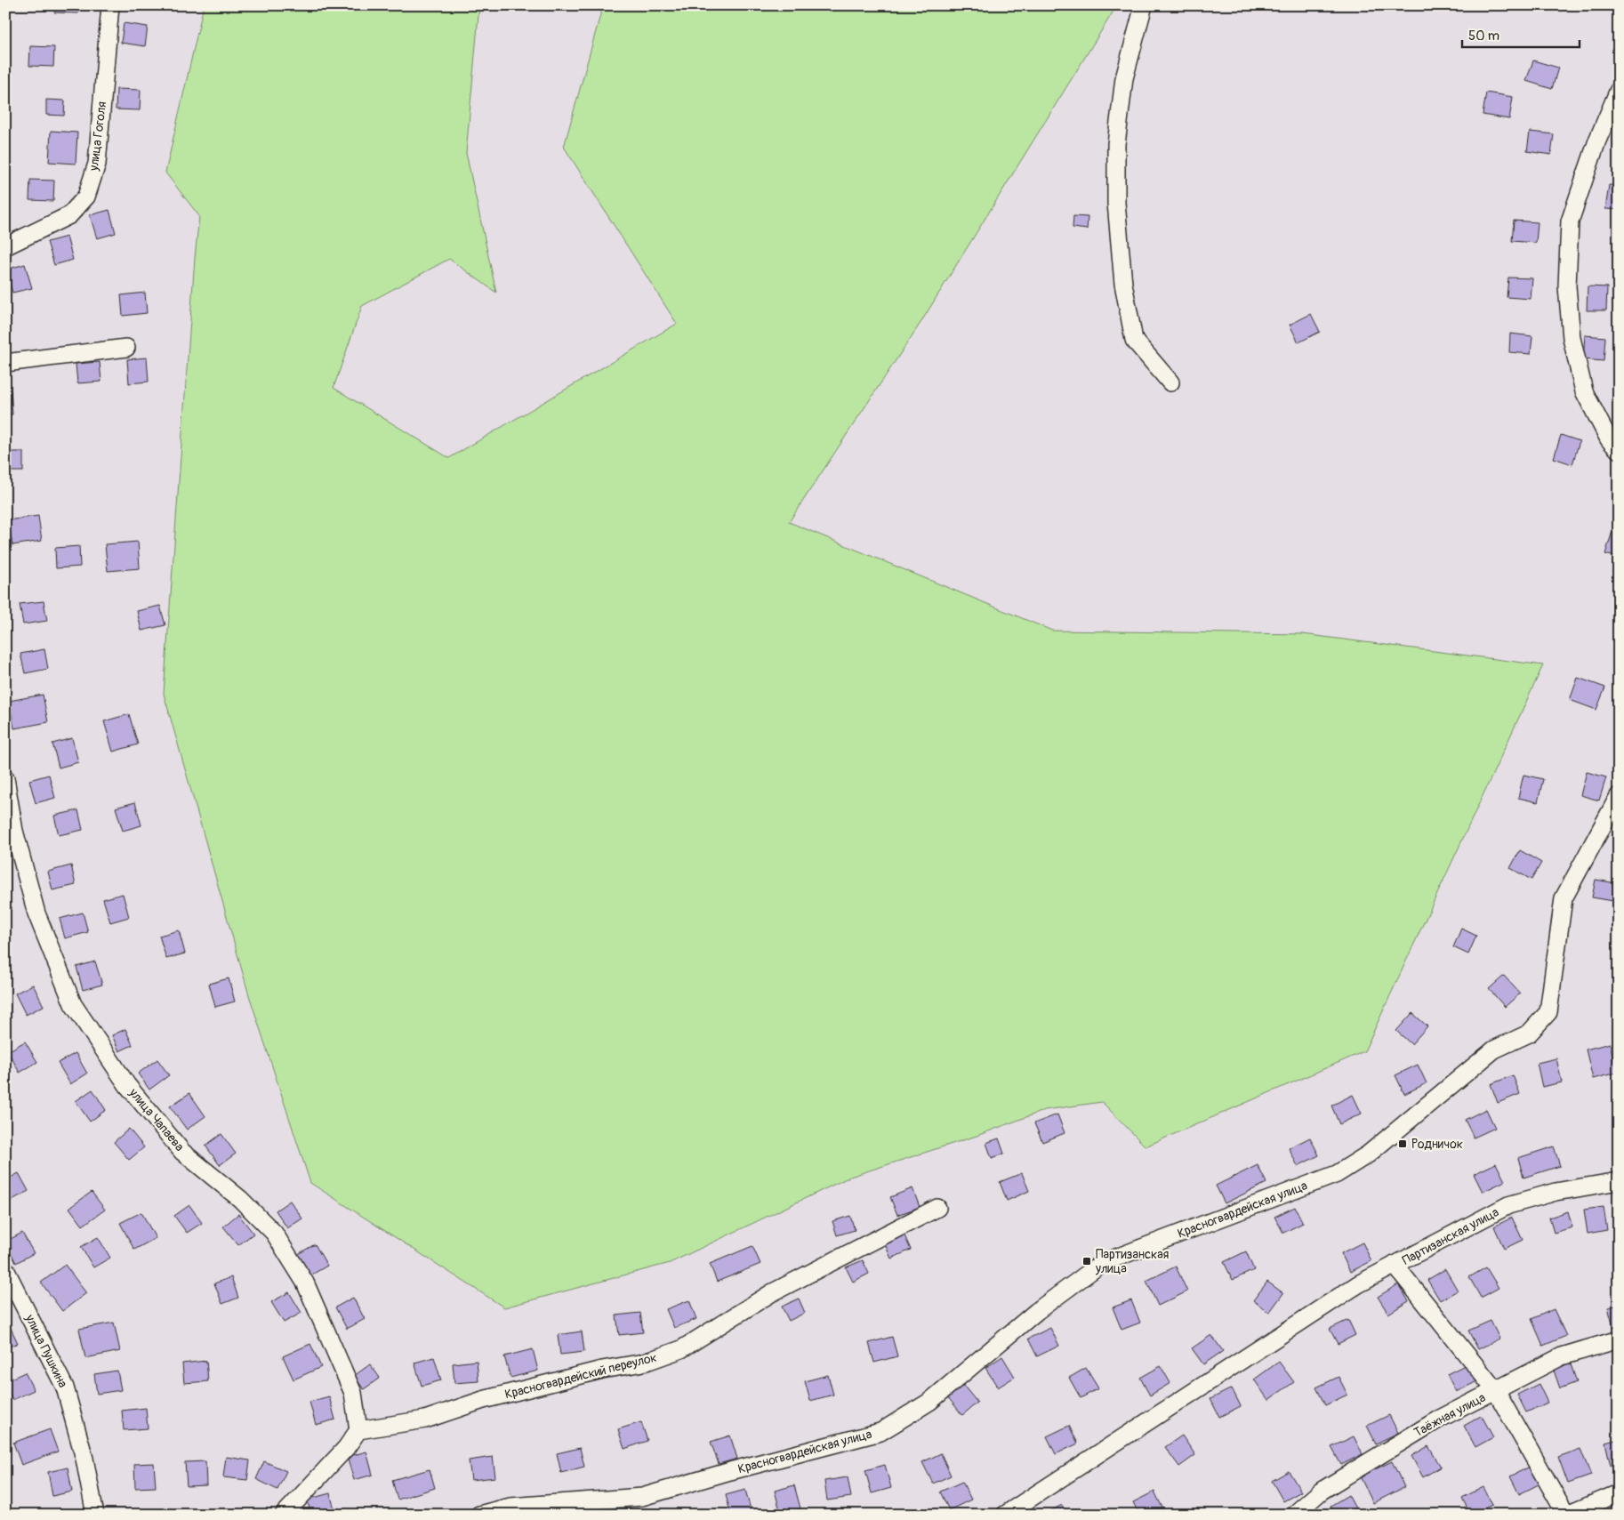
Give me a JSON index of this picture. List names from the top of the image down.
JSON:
{
  "streets": {
    "street": [
      "улица Гоголя",
      "улица Чапаева",
      "Красногвардейская улица",
      "Партизанская улица",
      "улица Пушкина",
      "Красногвардейский переулок",
      "Таёжная улица"
    ]
  },
  "crossings": [
    ["улица Чапаева", "Красногвардейский переулок"]
  ],
  "places": {
    "transit": ["Родничок", "Партизанская улица"]
  },
  "scale_bar": "50 m"
}
